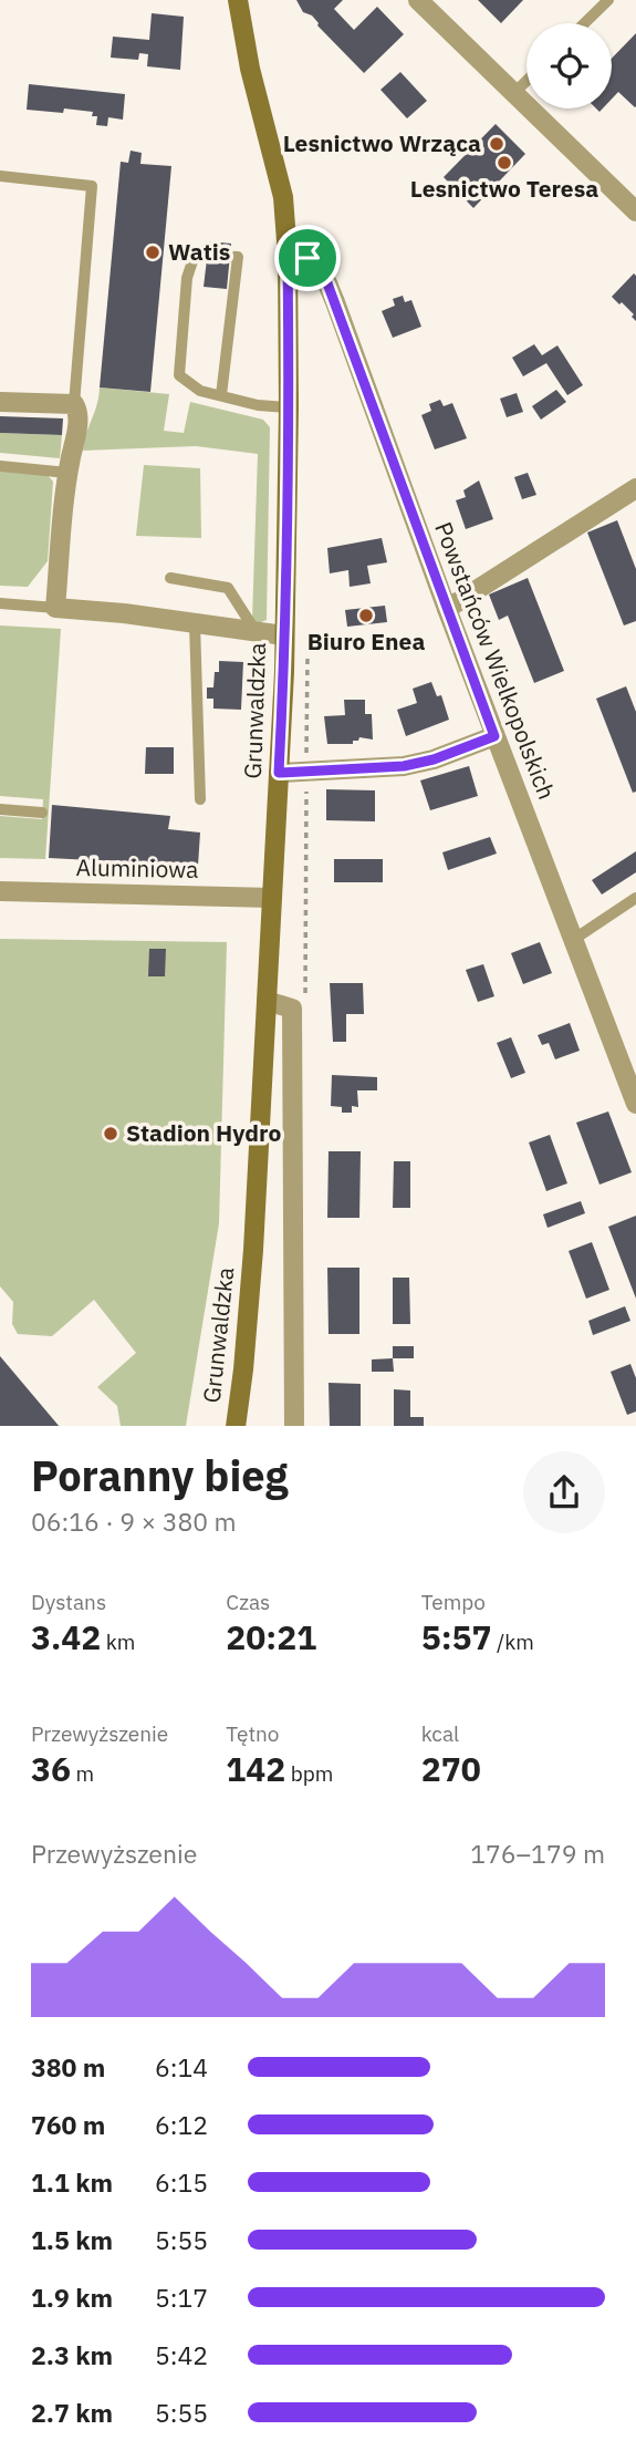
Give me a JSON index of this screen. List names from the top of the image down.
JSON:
{
  "streets": {
    "main road": ["Grunwaldzka"],
    "street": ["Powstańców Wielkopolskich", "Aluminiowa"]
  },
  "crossings": [
    ["Powstańców Wielkopolskich", "Grunwaldzka"],
    ["Grunwaldzka", "Aluminiowa"]
  ],
  "places": [
    "Lesnictwo Wrząca",
    "Lesnictwo Teresa",
    "Watis",
    "Biuro Enea",
    "Stadion Hydro"
  ],
  "page": {
    "heading": ["Poranny bieg", "06:16 · 9 × 380 m"],
    "stats": [
      ["Dystans", "3.42 km"],
      ["Czas", "20:21"],
      ["Tempo", "5:57 /km"],
      ["Przewyższenie", "36 m"],
      ["Tętno", "142 bpm"],
      ["kcal", "270"]
    ],
    "chart": ["Przewyższenie", "176–179 m"],
    "list": [
      {
        "name": "380 m",
        "note": "6:14"
      },
      {
        "name": "760 m",
        "note": "6:12"
      },
      {
        "name": "1.1 km",
        "note": "6:15"
      },
      {
        "name": "1.5 km",
        "note": "5:55"
      },
      {
        "name": "1.9 km",
        "note": "5:17"
      },
      {
        "name": "2.3 km",
        "note": "5:42"
      },
      {
        "name": "2.7 km",
        "note": "5:55"
      }
    ]
  }
}
